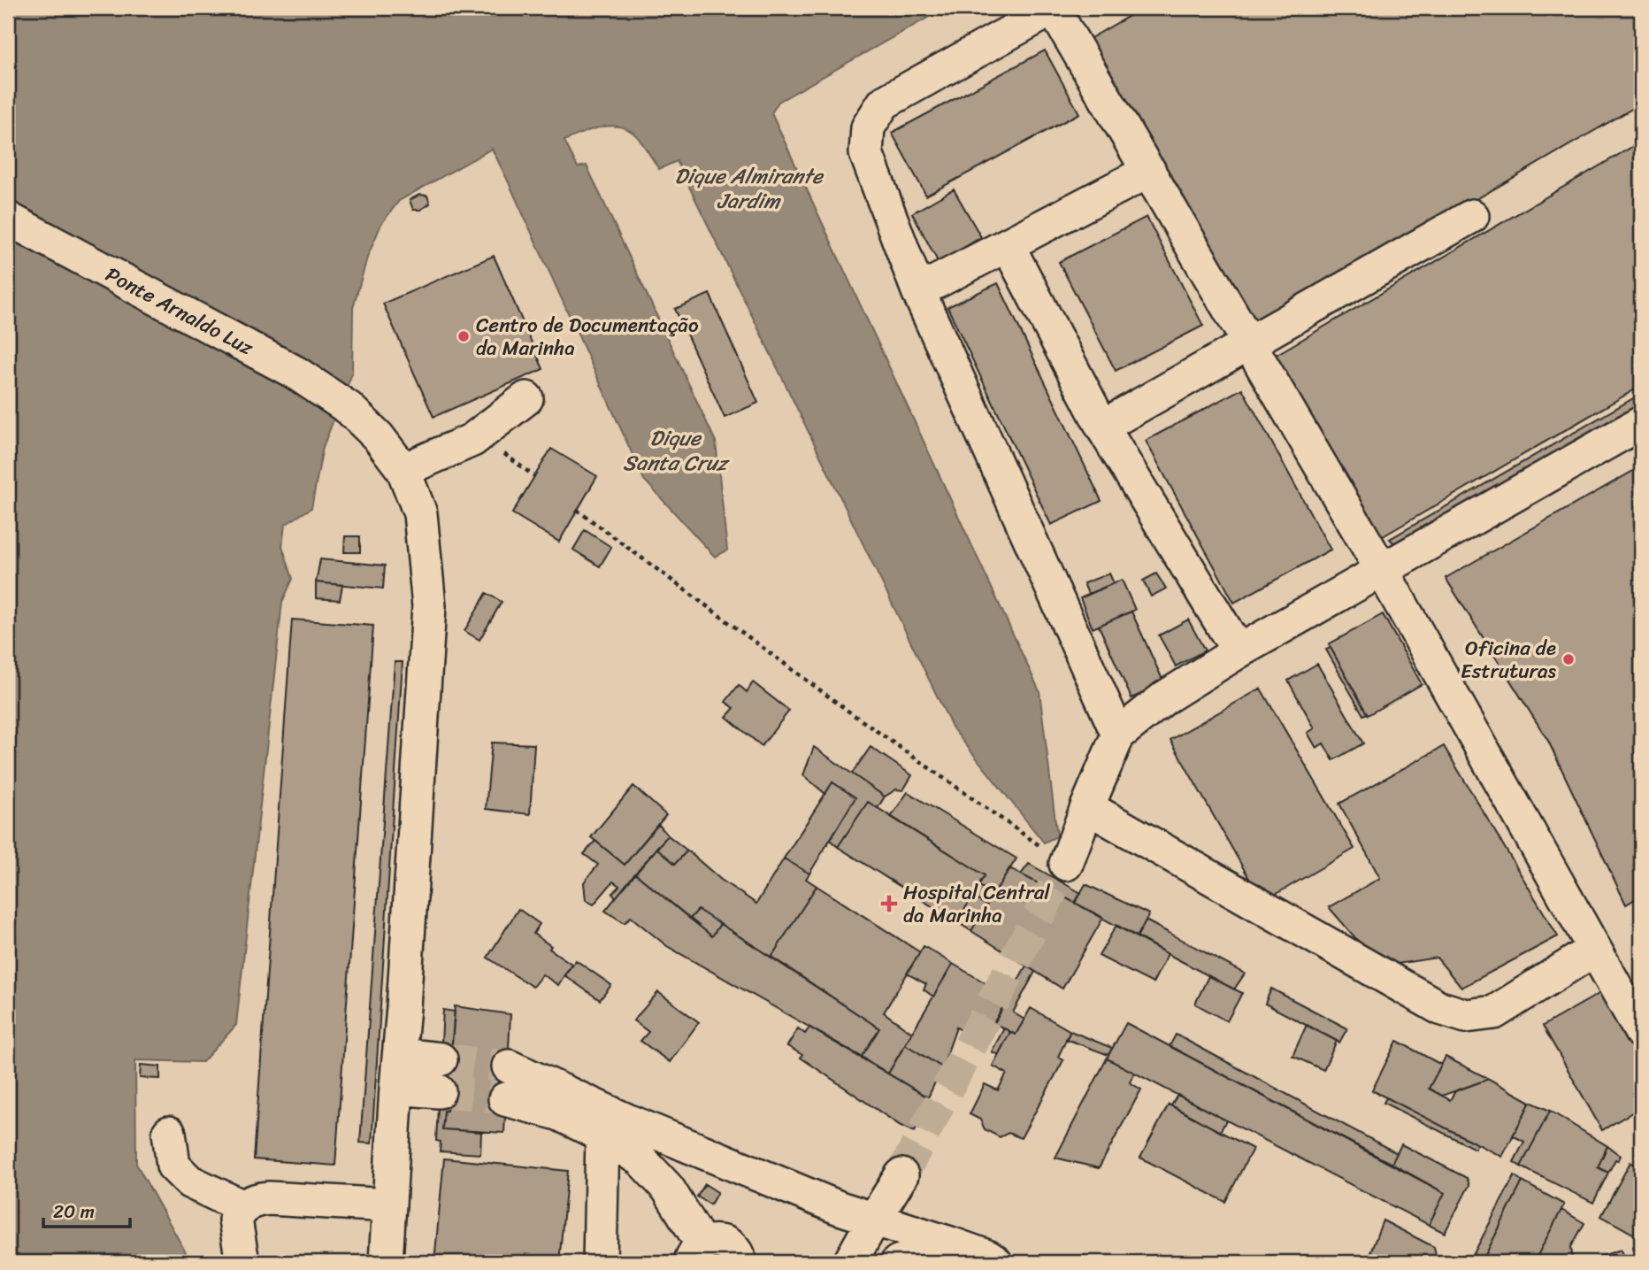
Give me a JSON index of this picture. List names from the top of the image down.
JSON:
{
  "streets": {
    "lane": ["Ponte Arnaldo Luz"]
  },
  "water": ["Dique Almirante Jardim", "Dique Santa Cruz"],
  "places": {
    "other": ["Centro de Documentação da Marinha", "Oficina de Estruturas"],
    "health": ["Hospital Central da Marinha"]
  },
  "scale_bar": "20 m"
}
